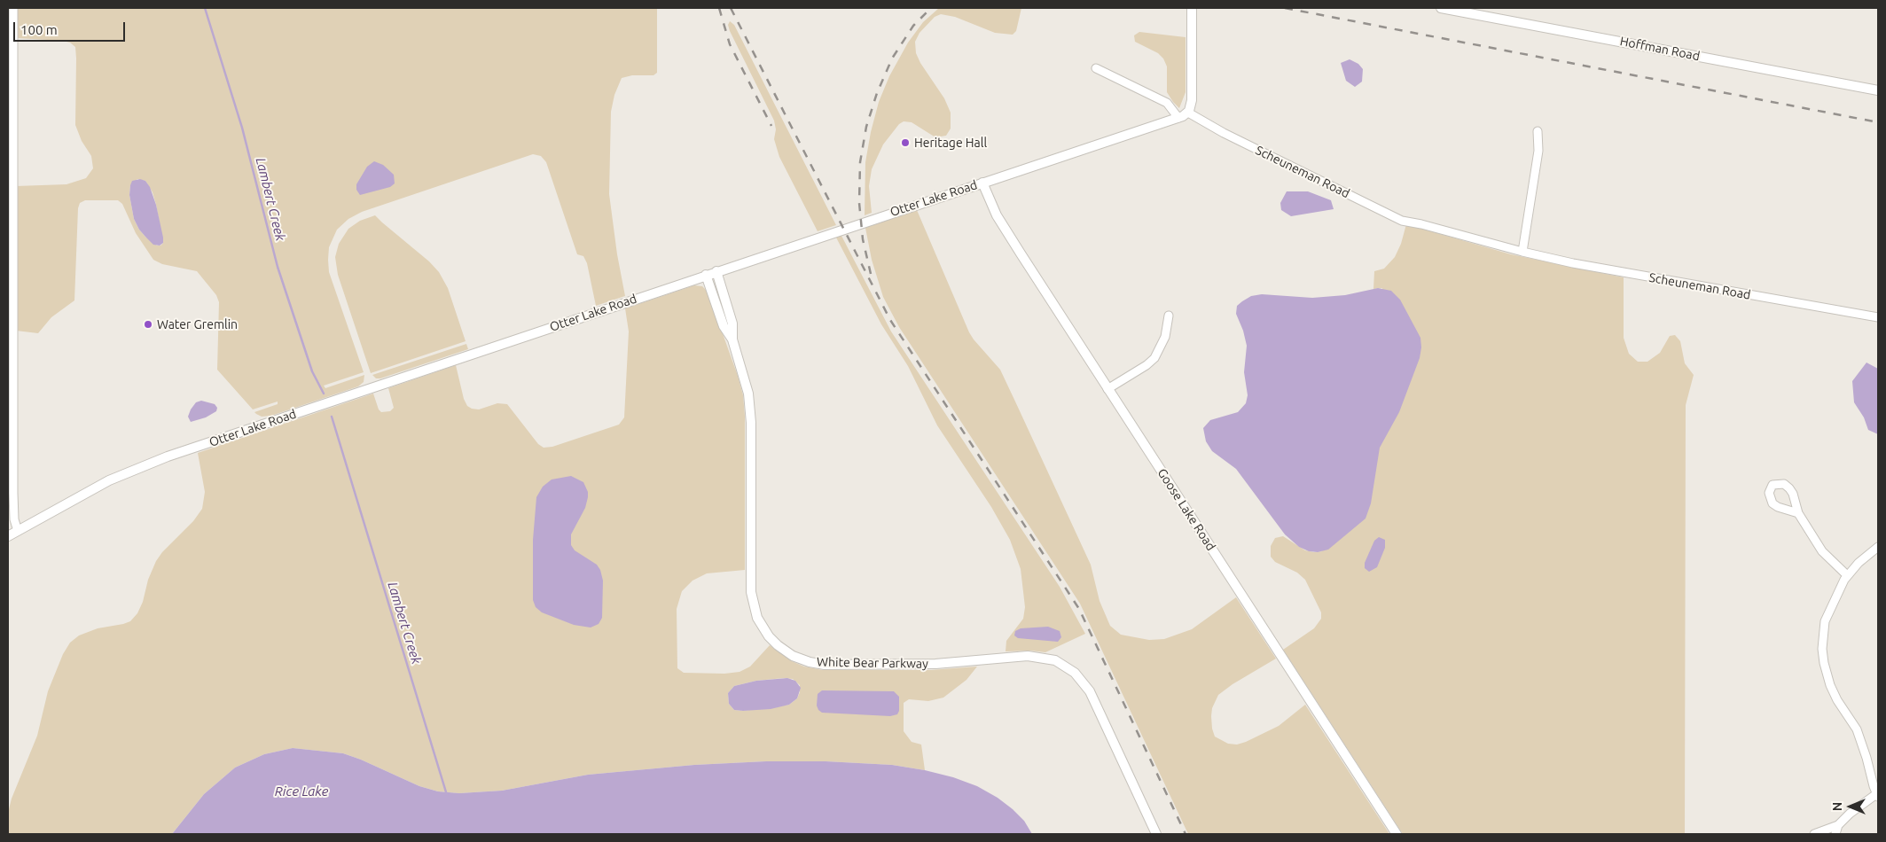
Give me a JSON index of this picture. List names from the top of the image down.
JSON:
{
  "streets": {
    "street": [
      "Hoffman Road",
      "Scheuneman Road",
      "Otter Lake Road",
      "Goose Lake Road",
      "White Bear Parkway"
    ]
  },
  "crossings": [
    ["Scheuneman Road", "Otter Lake Road"],
    ["Otter Lake Road", "Goose Lake Road"],
    ["Otter Lake Road", "White Bear Parkway"]
  ],
  "water": ["Lambert Creek", "Rice Lake"],
  "places": ["Heritage Hall", "Water Gremlin"],
  "scale_bar": "100 m",
  "north": "left"
}
